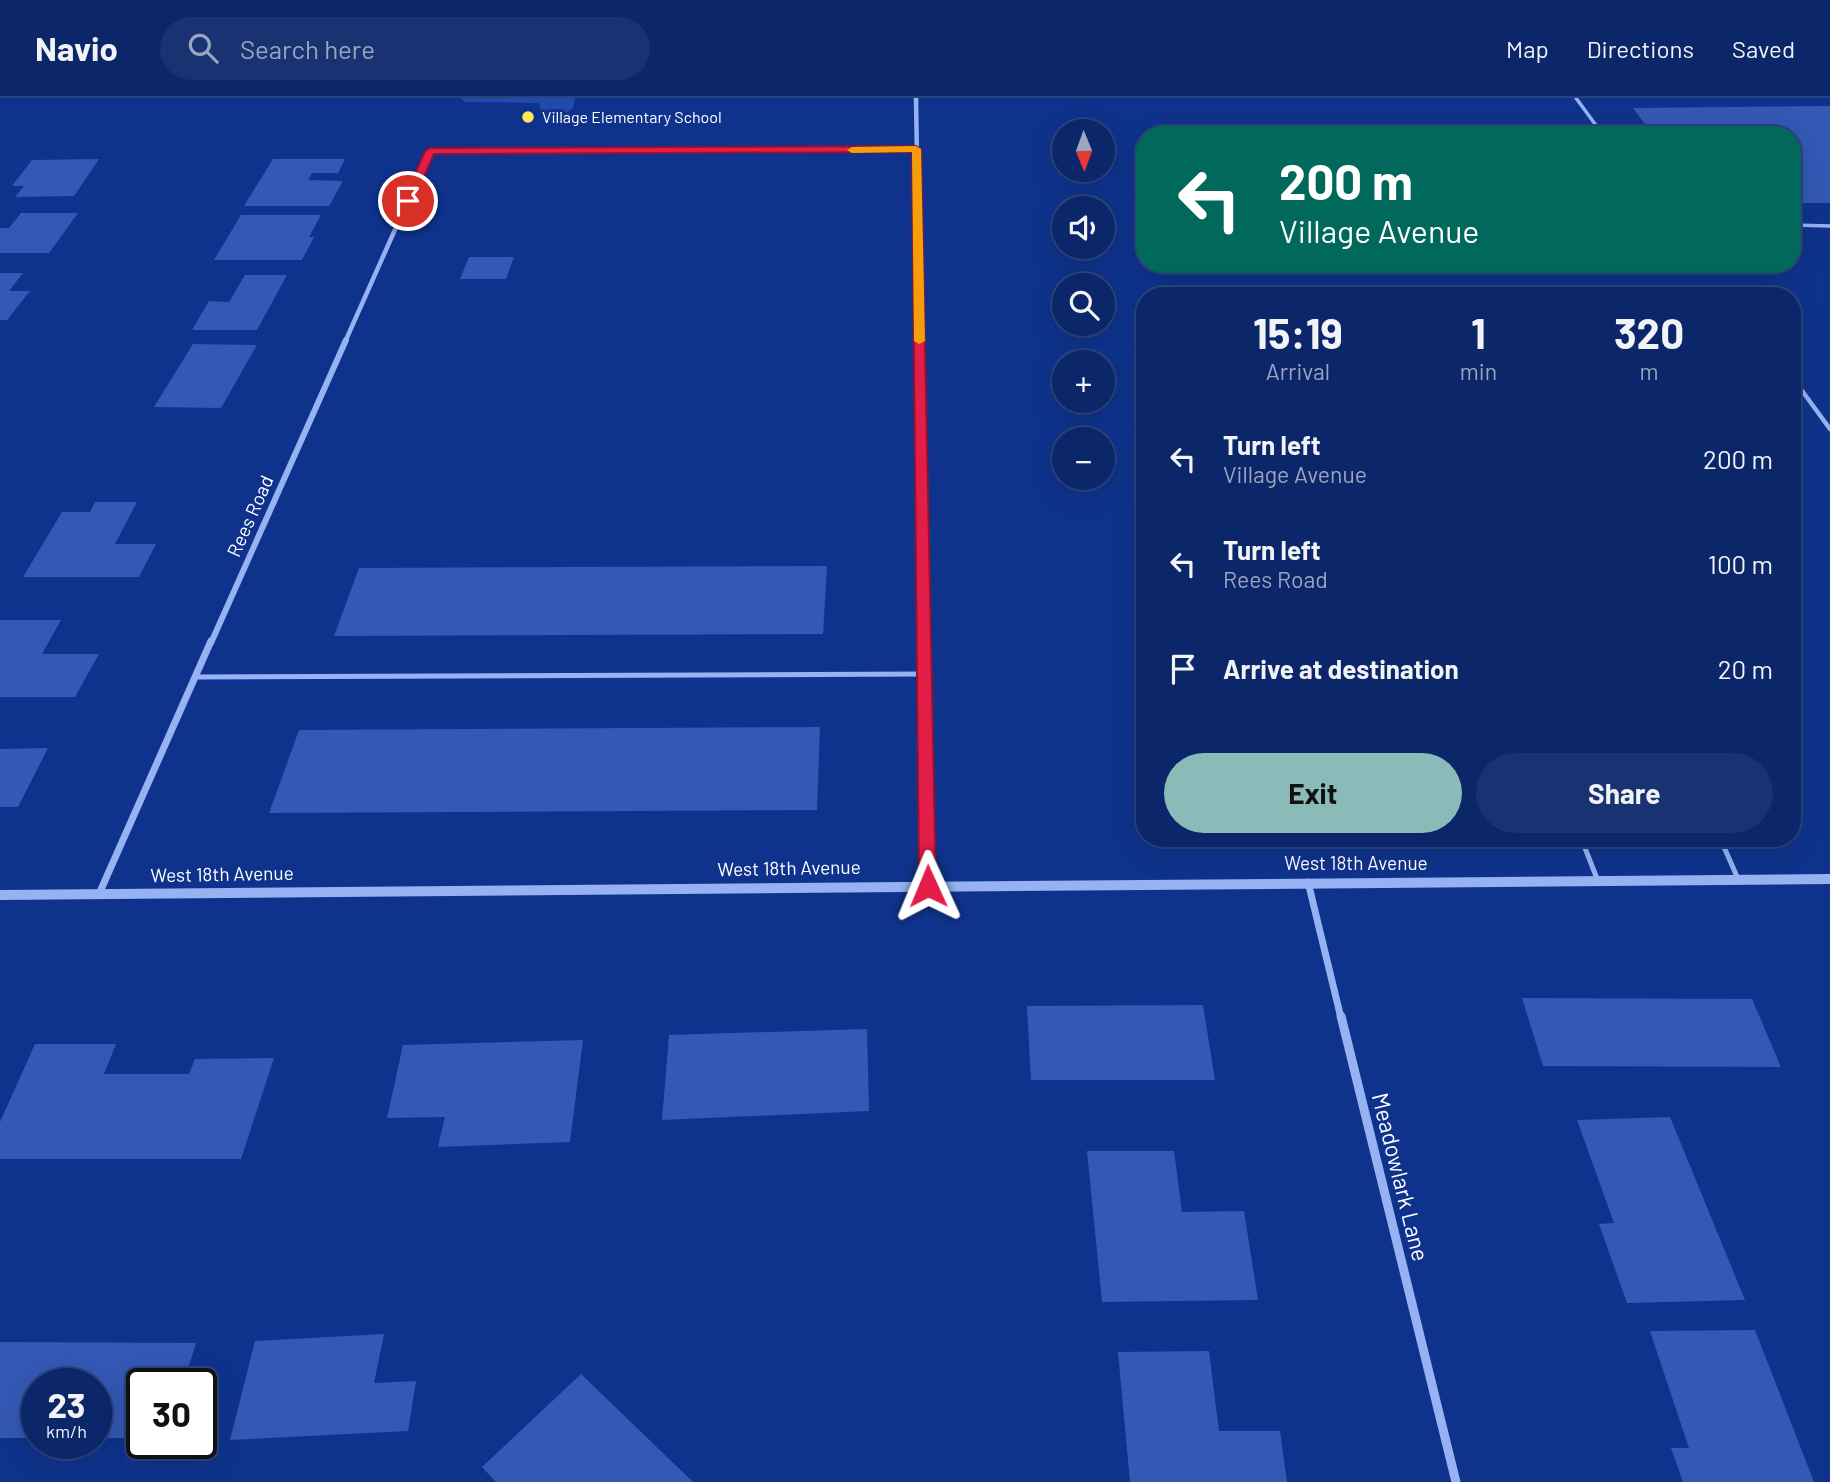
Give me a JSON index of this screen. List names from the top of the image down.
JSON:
{
  "streets": {
    "street": ["Rees Road", "West 18th Avenue", "Meadowlark Lane"]
  },
  "crossings": [
    ["Rees Road", "West 18th Avenue"],
    ["West 18th Avenue", "Meadowlark Lane"]
  ],
  "places": ["Village Elementary School"],
  "north": "bottom",
  "page": {
    "header": "Navio",
    "search": "Search here",
    "nav": ["Map", "Directions", "Saved"],
    "map_buttons": ["+", "−"],
    "turn": ["200 m", "Village Avenue"],
    "eta": [
      "15:19",
      "Arrival",
      "1",
      "min",
      "320",
      "m"
    ],
    "list": [
      {
        "name": "Turn left",
        "note": "Village Avenue",
        "value": "200 m"
      },
      {
        "name": "Turn left",
        "note": "Rees Road",
        "value": "100 m"
      },
      {
        "name": "Arrive at destination",
        "value": "20 m"
      }
    ],
    "buttons": ["Exit", "Share"],
    "speed": "23 km/h",
    "limit": "30"
  }
}
